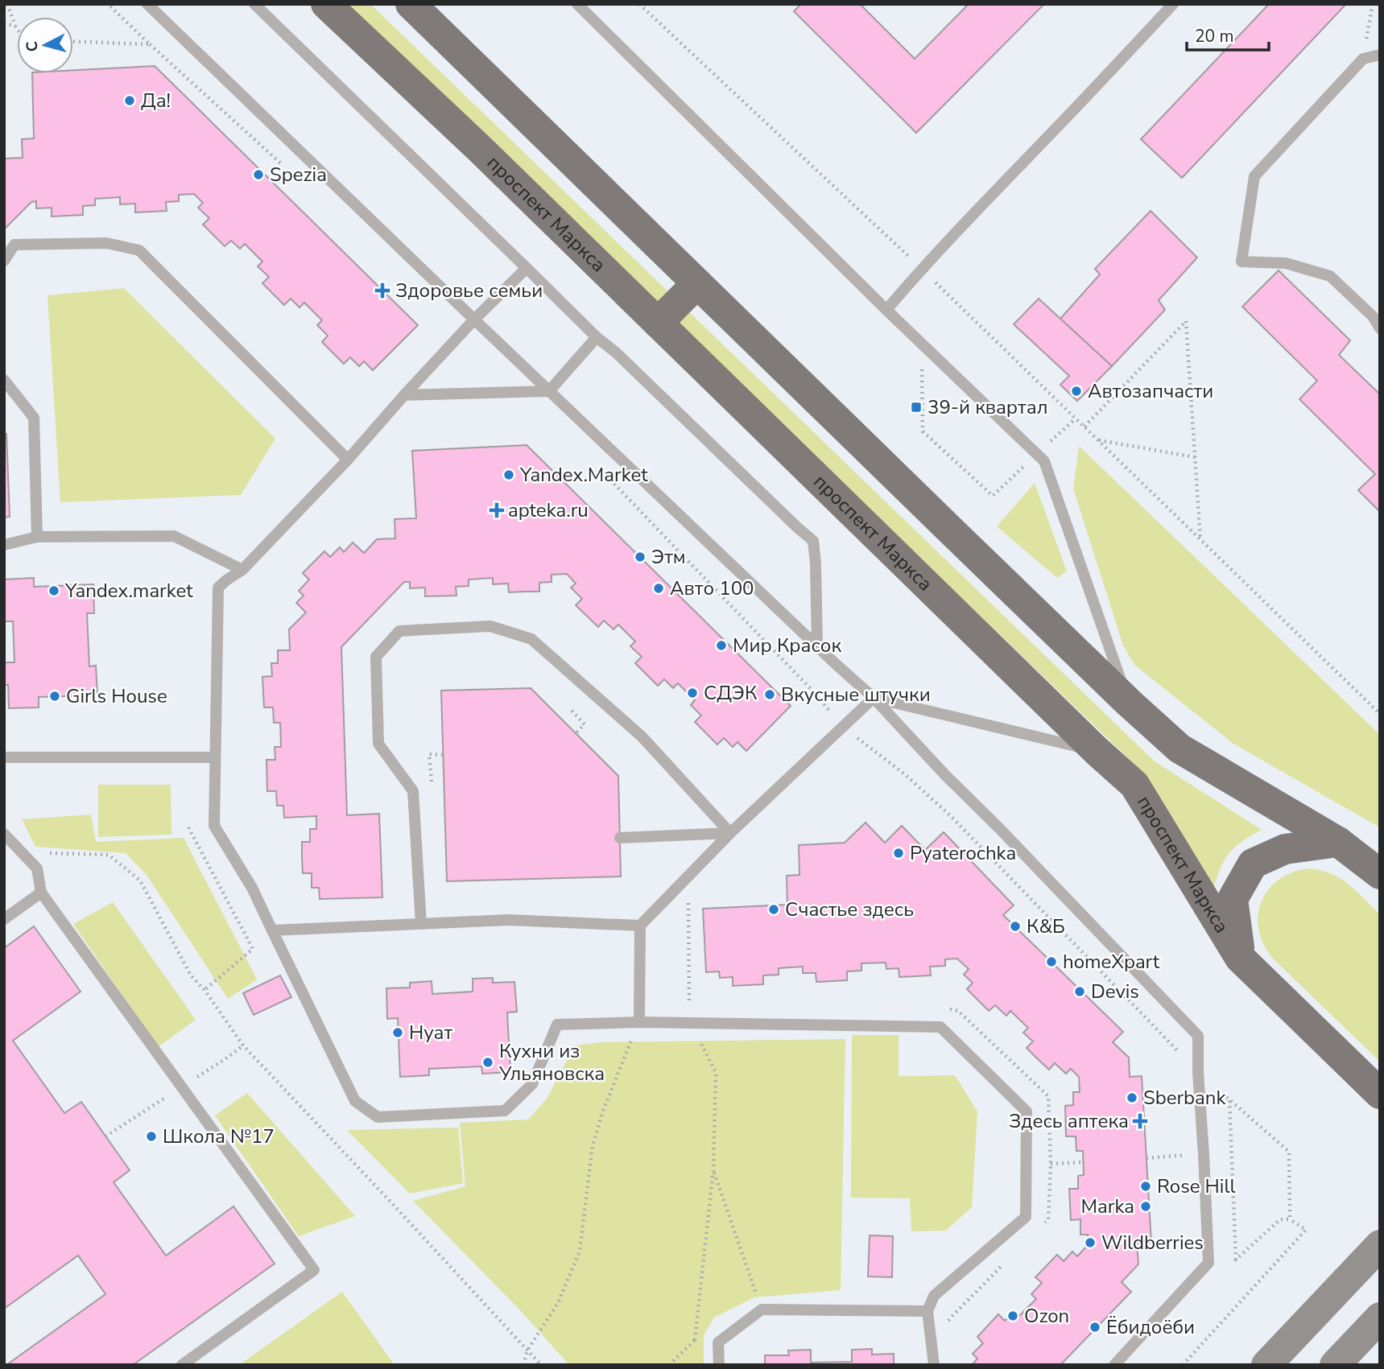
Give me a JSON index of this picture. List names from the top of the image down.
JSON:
{
  "streets": {
    "main road": ["проспект Маркса"]
  },
  "places": {
    "other": [
      "Да!",
      "Spezia",
      "Автозапчасти",
      "Yandex.Market",
      "Этм",
      "Авто 100",
      "Yandex.market",
      "Мир Красок",
      "СДЭК",
      "Вкусные штучки",
      "Girls House",
      "Pyaterochka",
      "Счастье здесь",
      "К&Б",
      "homeXpart",
      "Devis",
      "Нуат",
      "Кухни из Ульяновска",
      "Sberbank",
      "Школа №17",
      "Rose Hill",
      "Marka",
      "Wildberries",
      "Ozon",
      "Ёбидоёби"
    ],
    "health": ["Здоровье семьи", "apteka.ru", "Здесь аптека"],
    "transit": ["39-й квартал"]
  },
  "scale_bar": "20 m",
  "north": "left"
}
